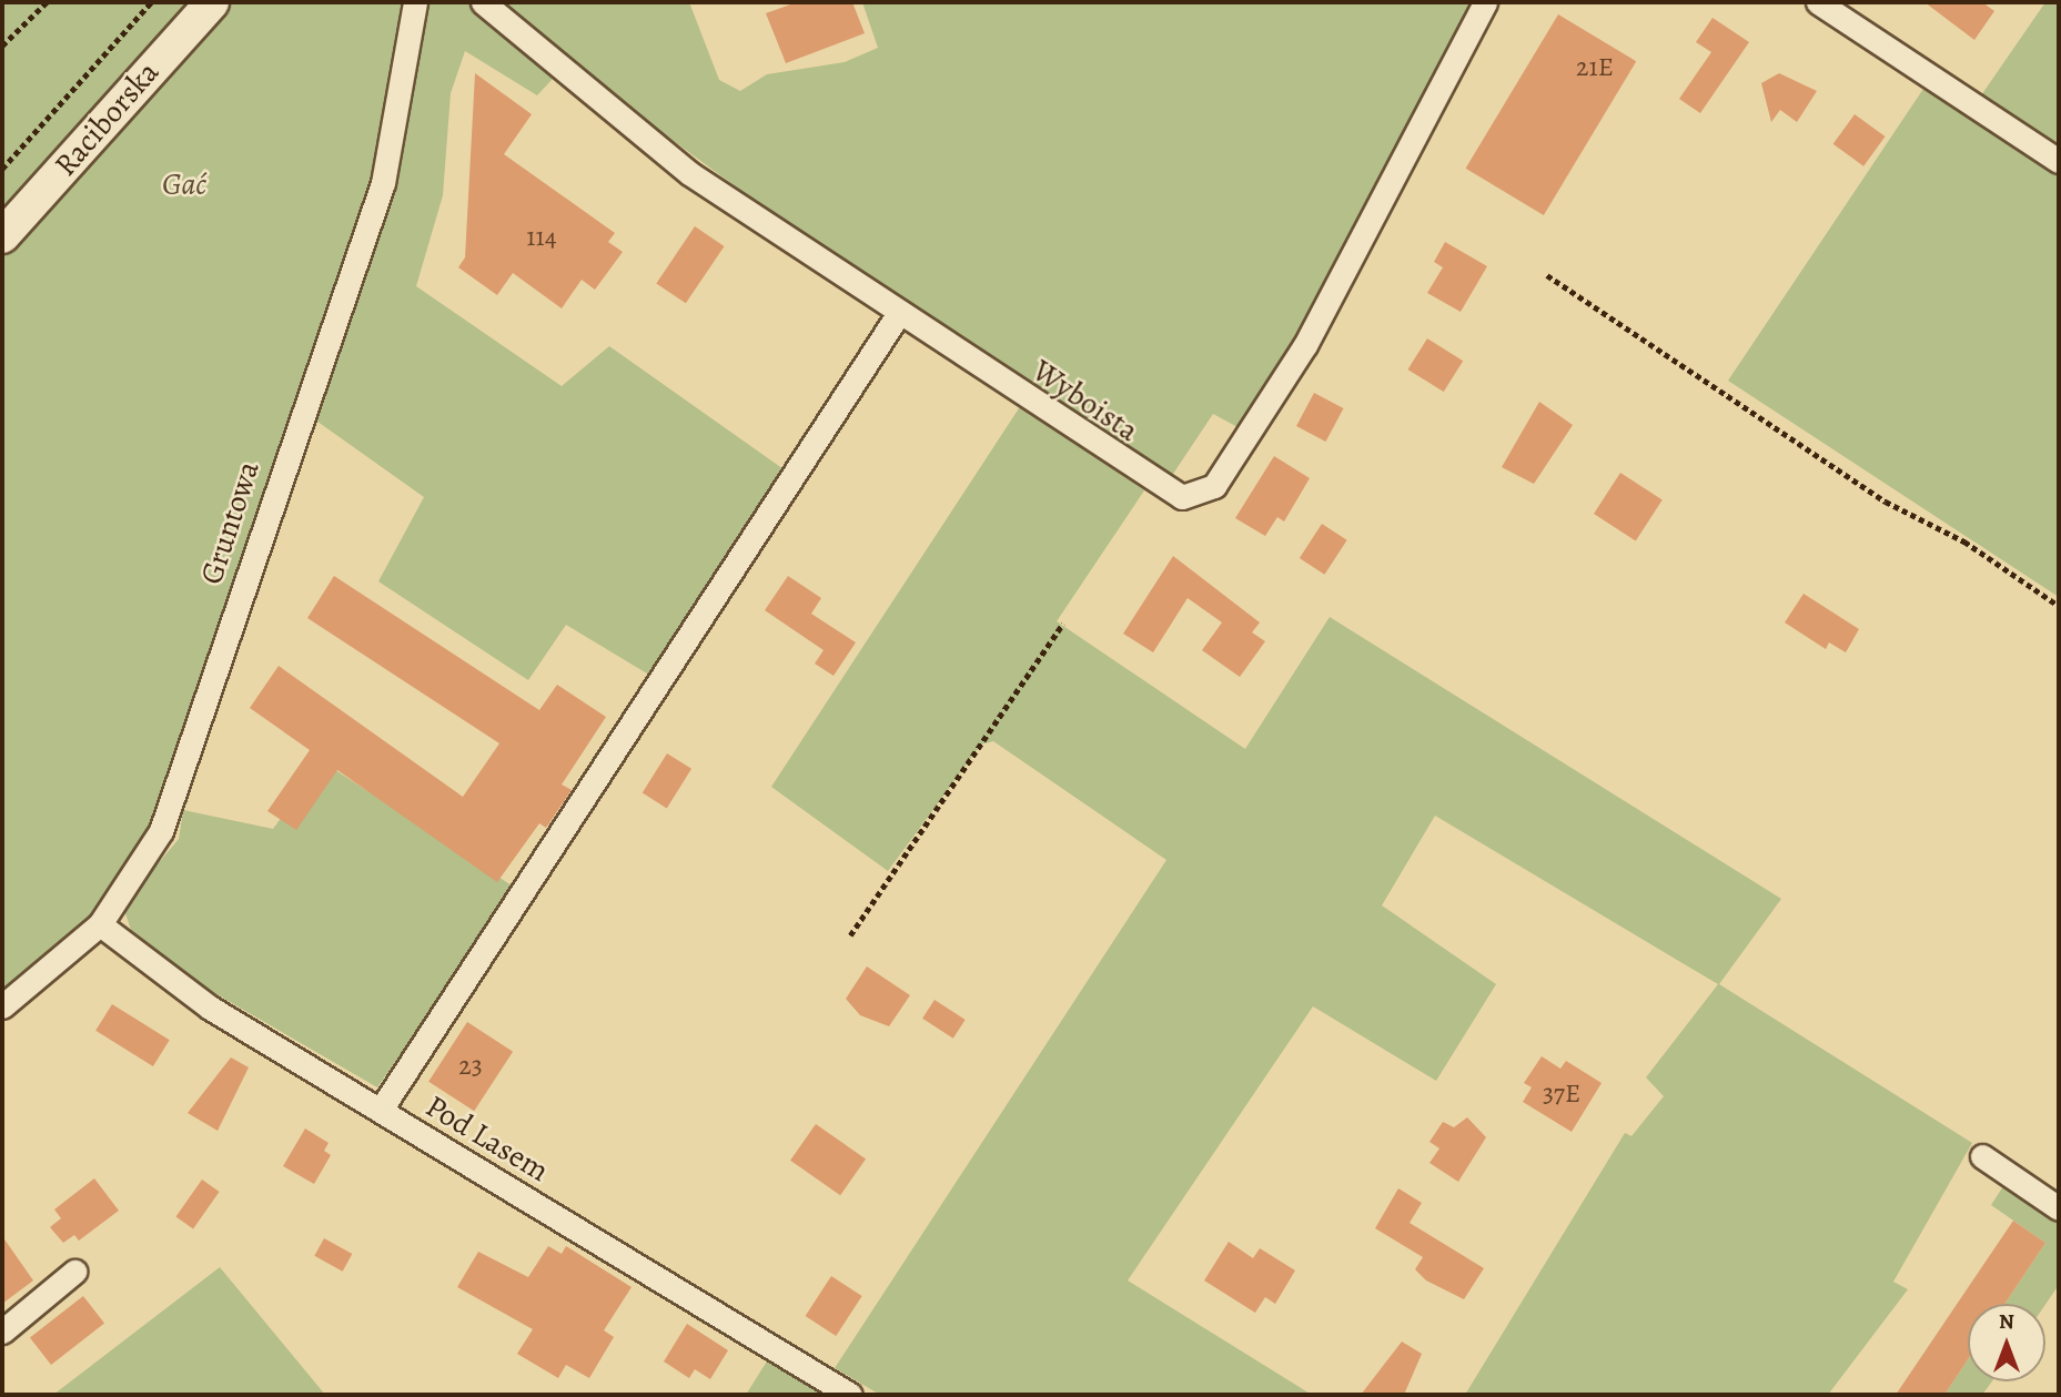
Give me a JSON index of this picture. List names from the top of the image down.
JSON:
{
  "streets": {
    "main road": ["Raciborska"],
    "street": ["Wyboista", "Gruntowa", "Pod Lasem"]
  },
  "crossings": [
    ["Gruntowa", "Pod Lasem"]
  ],
  "parks": ["Gać"],
  "house_numbers": [
    "21E",
    "114",
    "23",
    "37E"
  ],
  "north": "top"
}
